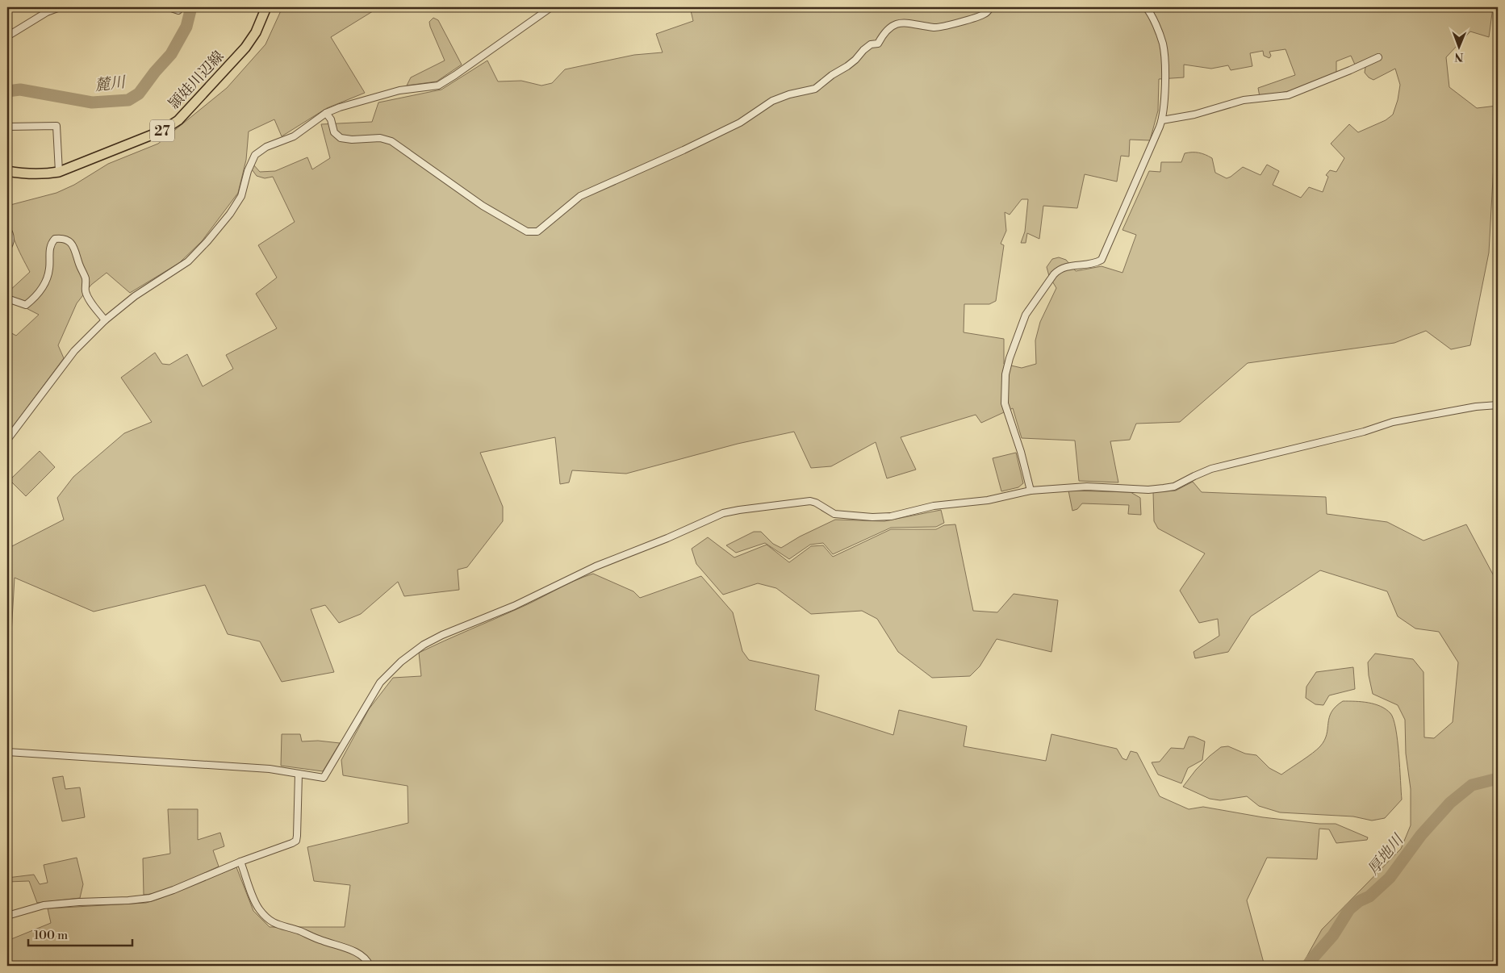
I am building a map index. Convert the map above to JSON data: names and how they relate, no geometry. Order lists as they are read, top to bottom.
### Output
{
  "streets": {
    "main road": ["頴娃川辺線", "27"]
  },
  "water": ["麓川", "厚地川"],
  "scale_bar": "100 m",
  "north": "bottom"
}
